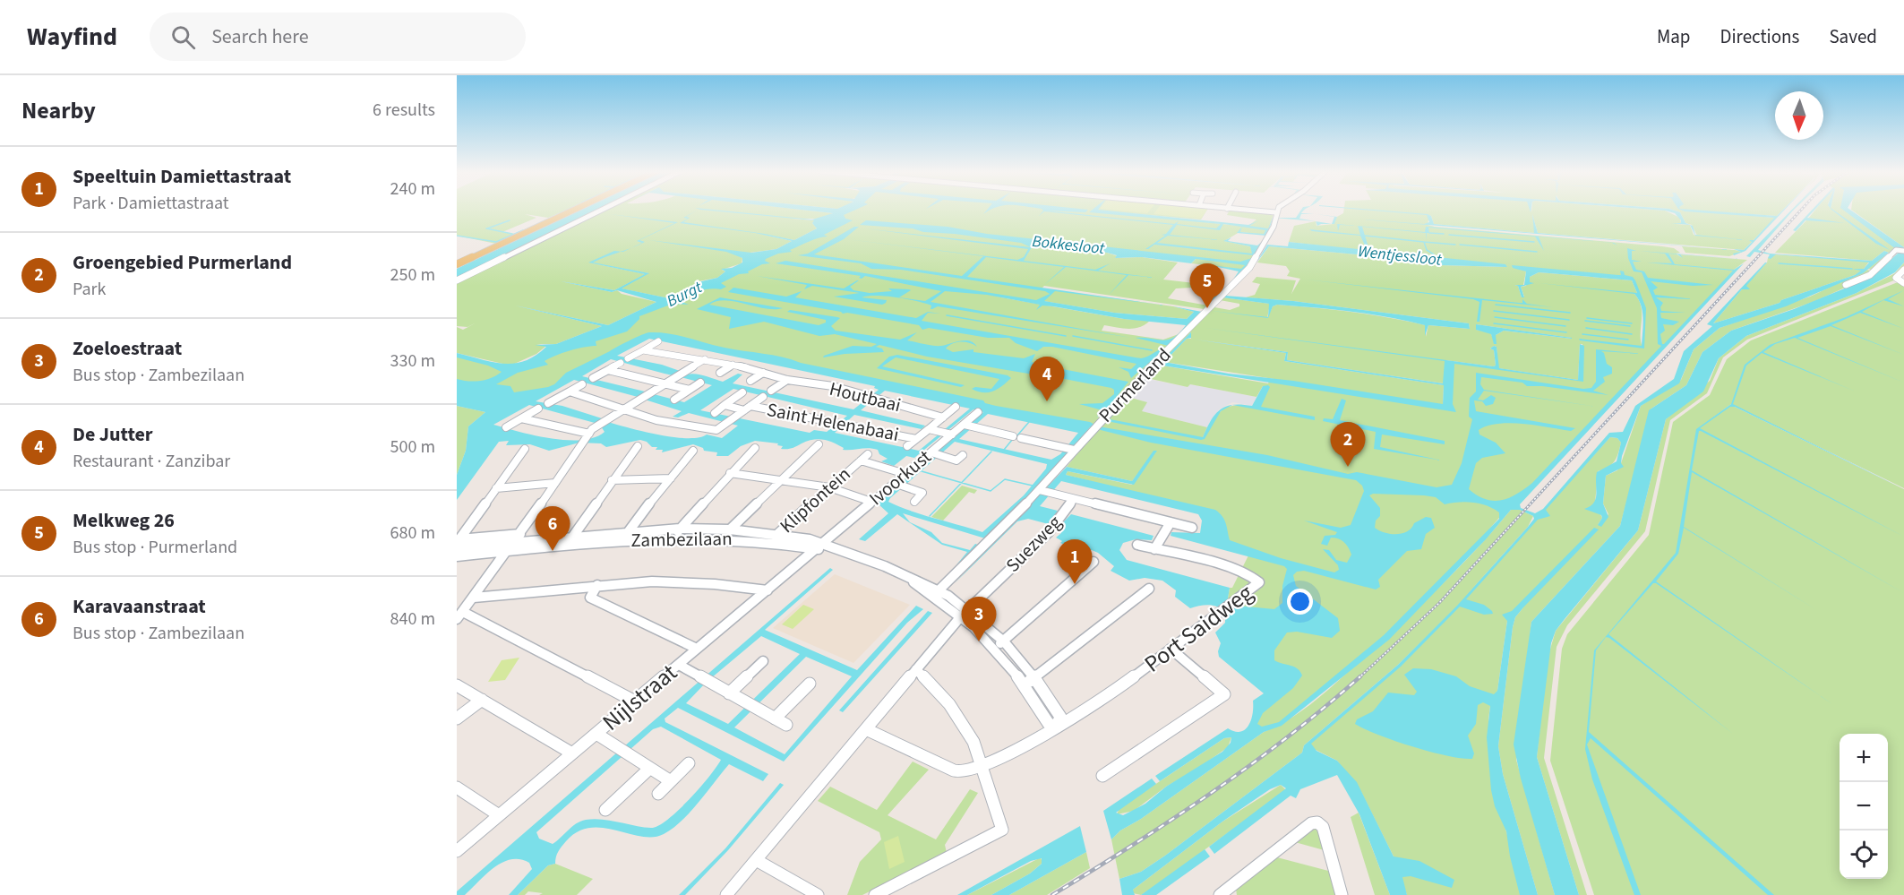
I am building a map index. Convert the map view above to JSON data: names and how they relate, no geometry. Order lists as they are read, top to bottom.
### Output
{
  "streets": {
    "street": [
      "Purmerland",
      "Houtbaai",
      "Saint Helenabaai",
      "Ivoorkust",
      "Klipfontein",
      "Zambezilaan",
      "Suezweg",
      "Port Saidweg",
      "Nijlstraat"
    ]
  },
  "crossings": [
    ["Purmerland", "Zambezilaan"],
    ["Purmerland", "Suezweg"],
    ["Ivoorkust", "Klipfontein"],
    ["Ivoorkust", "Zambezilaan"],
    ["Ivoorkust", "Nijlstraat"],
    ["Klipfontein", "Zambezilaan"],
    ["Zambezilaan", "Suezweg"],
    ["Zambezilaan", "Port Saidweg"],
    ["Zambezilaan", "Nijlstraat"],
    ["Suezweg", "Port Saidweg"]
  ],
  "water": ["Bokkesloot", "Wentjessloot", "Burgt"],
  "north": "bottom",
  "page": {
    "header": "Wayfind",
    "search": "Search here",
    "nav": ["Map", "Directions", "Saved"],
    "heading": ["Nearby", "6 results"],
    "list": [
      {
        "mark": "1",
        "name": "Speeltuin Damiettastraat",
        "note": "Park · Damiettastraat",
        "value": "240 m"
      },
      {
        "mark": "2",
        "name": "Groengebied Purmerland",
        "note": "Park",
        "value": "250 m"
      },
      {
        "mark": "3",
        "name": "Zoeloestraat",
        "note": "Bus stop · Zambezilaan",
        "value": "330 m"
      },
      {
        "mark": "4",
        "name": "De Jutter",
        "note": "Restaurant · Zanzibar",
        "value": "500 m"
      },
      {
        "mark": "5",
        "name": "Melkweg 26",
        "note": "Bus stop · Purmerland",
        "value": "680 m"
      },
      {
        "mark": "6",
        "name": "Karavaanstraat",
        "note": "Bus stop · Zambezilaan",
        "value": "840 m"
      }
    ],
    "pins": [
      "5",
      "4",
      "2",
      "6",
      "1",
      "3"
    ],
    "map_buttons": ["+", "−"]
  }
}
